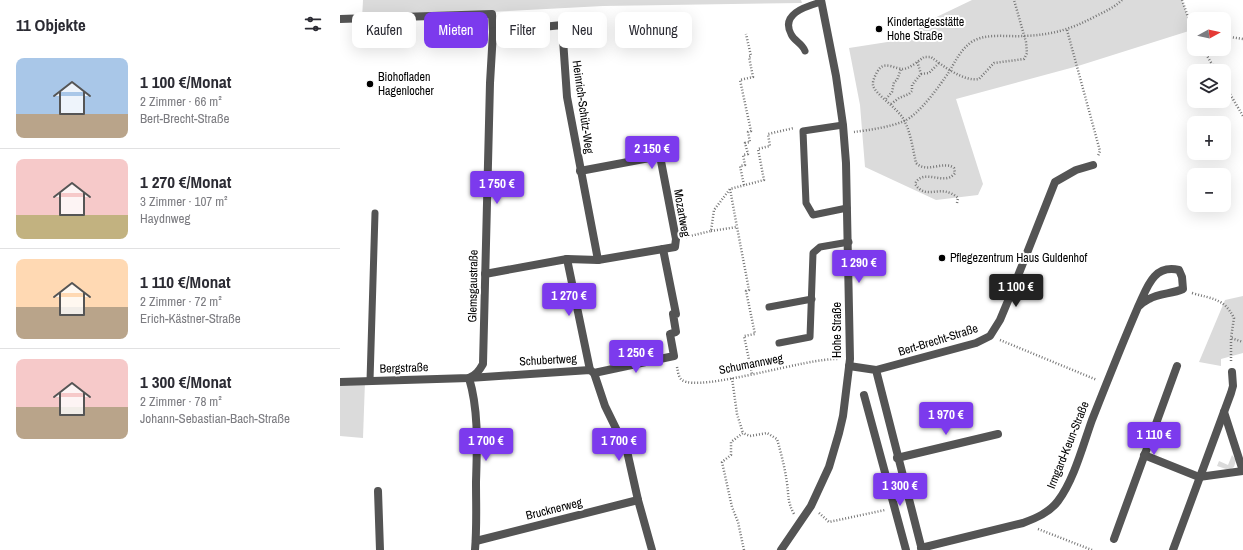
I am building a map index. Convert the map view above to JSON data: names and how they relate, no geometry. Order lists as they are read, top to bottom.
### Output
{
  "streets": {
    "street": [
      "Heinrich-Schütz-Weg",
      "Mozartweg",
      "Glemsgaustraße",
      "Hohe Straße",
      "Bert-Brecht-Straße",
      "Schubertweg",
      "Bergstraße",
      "Irmgard-Keun-Straße",
      "Brucknerweg"
    ],
    "path": ["Schumannweg"]
  },
  "crossings": [
    ["Heinrich-Schütz-Weg", "Mozartweg"],
    ["Heinrich-Schütz-Weg", "Glemsgaustraße"],
    ["Mozartweg", "Glemsgaustraße"],
    ["Glemsgaustraße", "Schubertweg"],
    ["Glemsgaustraße", "Bergstraße"],
    ["Hohe Straße", "Schumannweg"],
    ["Schubertweg", "Schumannweg"],
    ["Schubertweg", "Bergstraße"]
  ],
  "places": ["Kindertagesstätte Hohe Straße", "Biohofladen Hagenlocher", "Pflegezentrum Haus Guldenhof"],
  "north": "right",
  "page": {
    "heading": "11 Objekte",
    "map_buttons": ["+", "−"],
    "chip": [
      "Kaufen",
      "Mieten",
      "Filter",
      "Neu",
      "Wohnung"
    ],
    "list": [
      {
        "name": "1 100 €/Monat",
        "note": "2 Zimmer · 66 m² · Bert-Brecht-Straße"
      },
      {
        "name": "1 270 €/Monat",
        "note": "3 Zimmer · 107 m² · Haydnweg"
      },
      {
        "name": "1 110 €/Monat",
        "note": "2 Zimmer · 72 m² · Erich-Kästner-Straße"
      },
      {
        "name": "1 300 €/Monat",
        "note": "2 Zimmer · 78 m² · Johann-Sebastian-Bach-Straße"
      }
    ],
    "price": [
      "2 150 €",
      "1 750 €",
      "1 290 €",
      "1 100 €",
      "1 270 €",
      "1 250 €",
      "1 970 €",
      "1 110 €",
      "1 700 €",
      "1 700 €",
      "1 300 €"
    ]
  }
}
